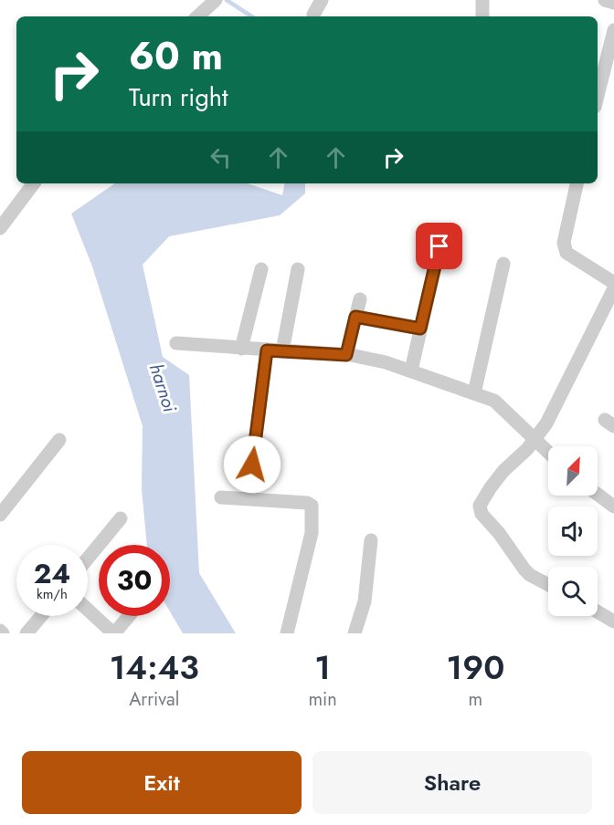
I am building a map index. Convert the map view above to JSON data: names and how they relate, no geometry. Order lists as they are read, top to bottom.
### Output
{
  "water": ["harnoi"],
  "north": "top right",
  "page": {
    "turn": ["60 m", "Turn right"],
    "speed": "24 km/h",
    "limit": "30",
    "eta": [
      "14:43",
      "Arrival",
      "1",
      "min",
      "190",
      "m"
    ],
    "buttons": ["Exit", "Share"]
  }
}
